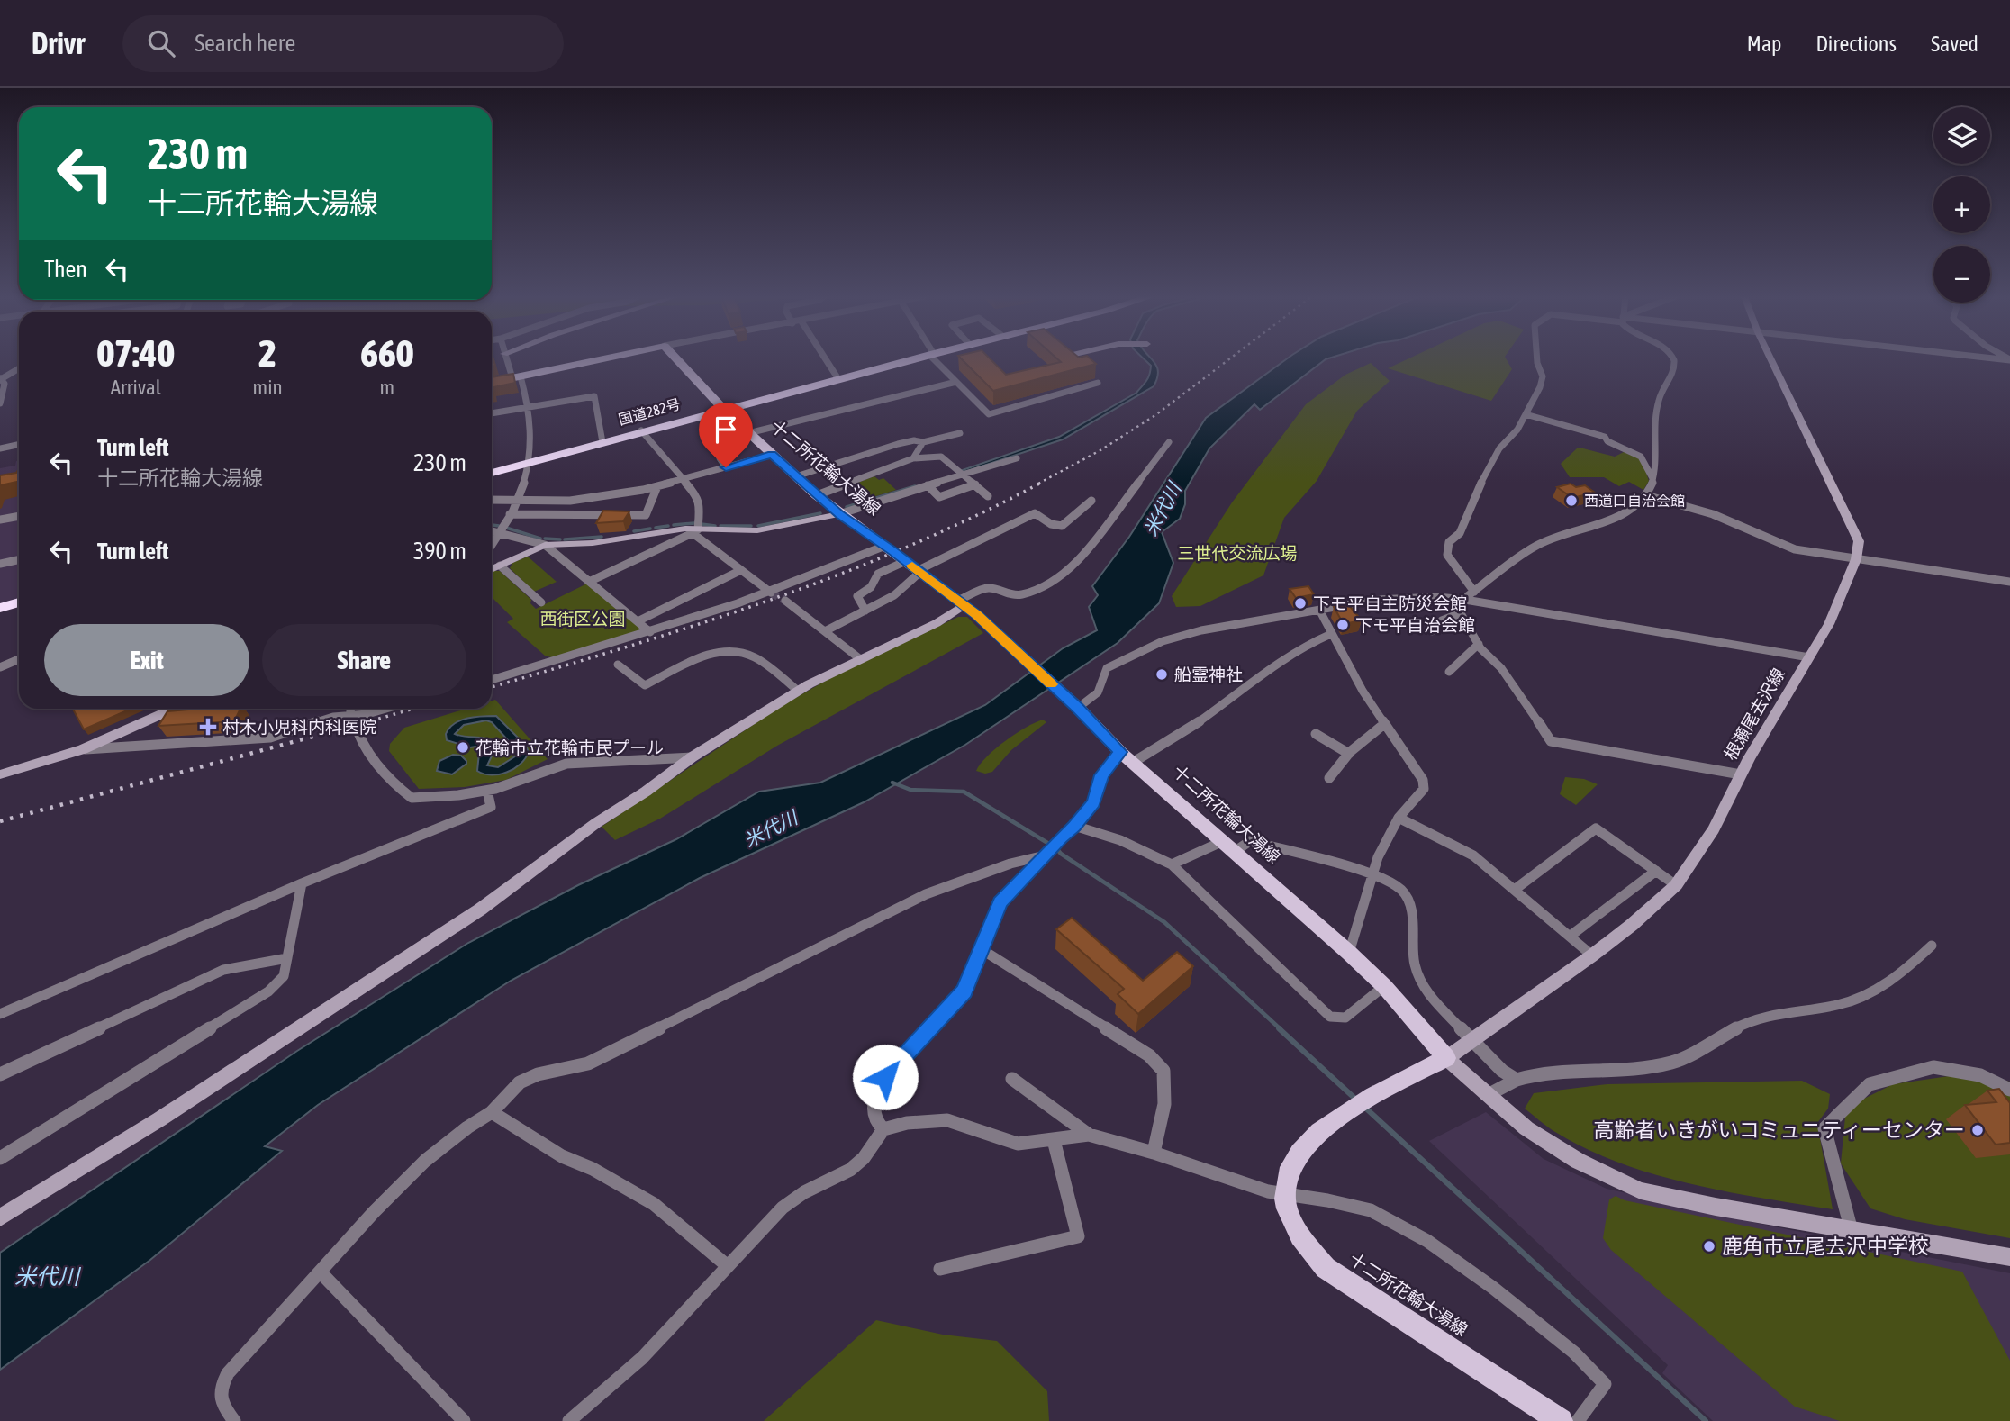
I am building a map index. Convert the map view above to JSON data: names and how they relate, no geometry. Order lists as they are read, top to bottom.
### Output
{
  "streets": {
    "highway": ["国道282号"],
    "main road": ["十二所花輪大湯線"],
    "street": ["根瀬尾去沢線"]
  },
  "crossings": [
    ["国道282号", "十二所花輪大湯線"],
    ["十二所花輪大湯線", "根瀬尾去沢線"]
  ],
  "water": ["米代川"],
  "parks": ["三世代交流広場", "西街区公園"],
  "places": {
    "other": [
      "西道口自治会館",
      "下モ平自主防災会館",
      "下モ平自治会館",
      "船霊神社",
      "花輪市立花輪市民プール",
      "高齢者いきがいコミュニティーセンター",
      "鹿角市立尾去沢中学校"
    ],
    "health": ["村木小児科内科医院"]
  },
  "page": {
    "header": "Drivr",
    "search": "Search here",
    "nav": ["Map", "Directions", "Saved"],
    "map_buttons": ["+", "−"],
    "turn": ["230 m", "十二所花輪大湯線"],
    "then": "Then",
    "eta": [
      "07:40",
      "Arrival",
      "2",
      "min",
      "660",
      "m"
    ],
    "list": [
      {
        "name": "Turn left",
        "note": "十二所花輪大湯線",
        "value": "230 m"
      },
      {
        "name": "Turn left",
        "value": "390 m"
      }
    ],
    "buttons": ["Exit", "Share"]
  }
}
